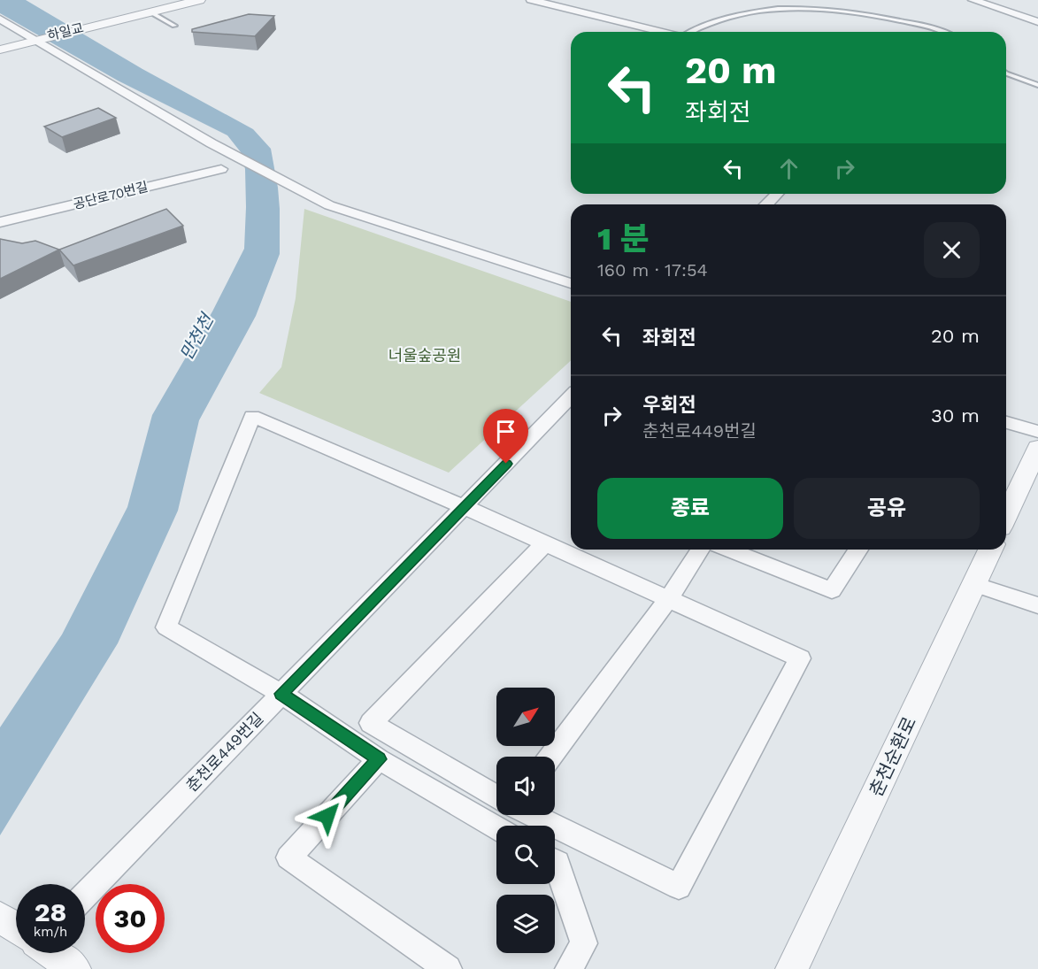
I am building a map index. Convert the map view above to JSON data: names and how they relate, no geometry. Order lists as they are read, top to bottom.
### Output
{
  "streets": {
    "street": [
      "하일교",
      "공단로70번길",
      "춘천로449번길",
      "춘천순환로"
    ]
  },
  "water": ["만천천"],
  "parks": ["너울숲공원"],
  "north": "top right",
  "page": {
    "turn": ["20 m", "좌회전"],
    "heading": ["1 분", "160 m · 17:54"],
    "list": [
      {
        "name": "좌회전",
        "value": "20 m"
      },
      {
        "name": "우회전",
        "note": "춘천로449번길",
        "value": "30 m"
      }
    ],
    "buttons": ["종료", "공유"],
    "speed": "28 km/h",
    "limit": "30"
  }
}
